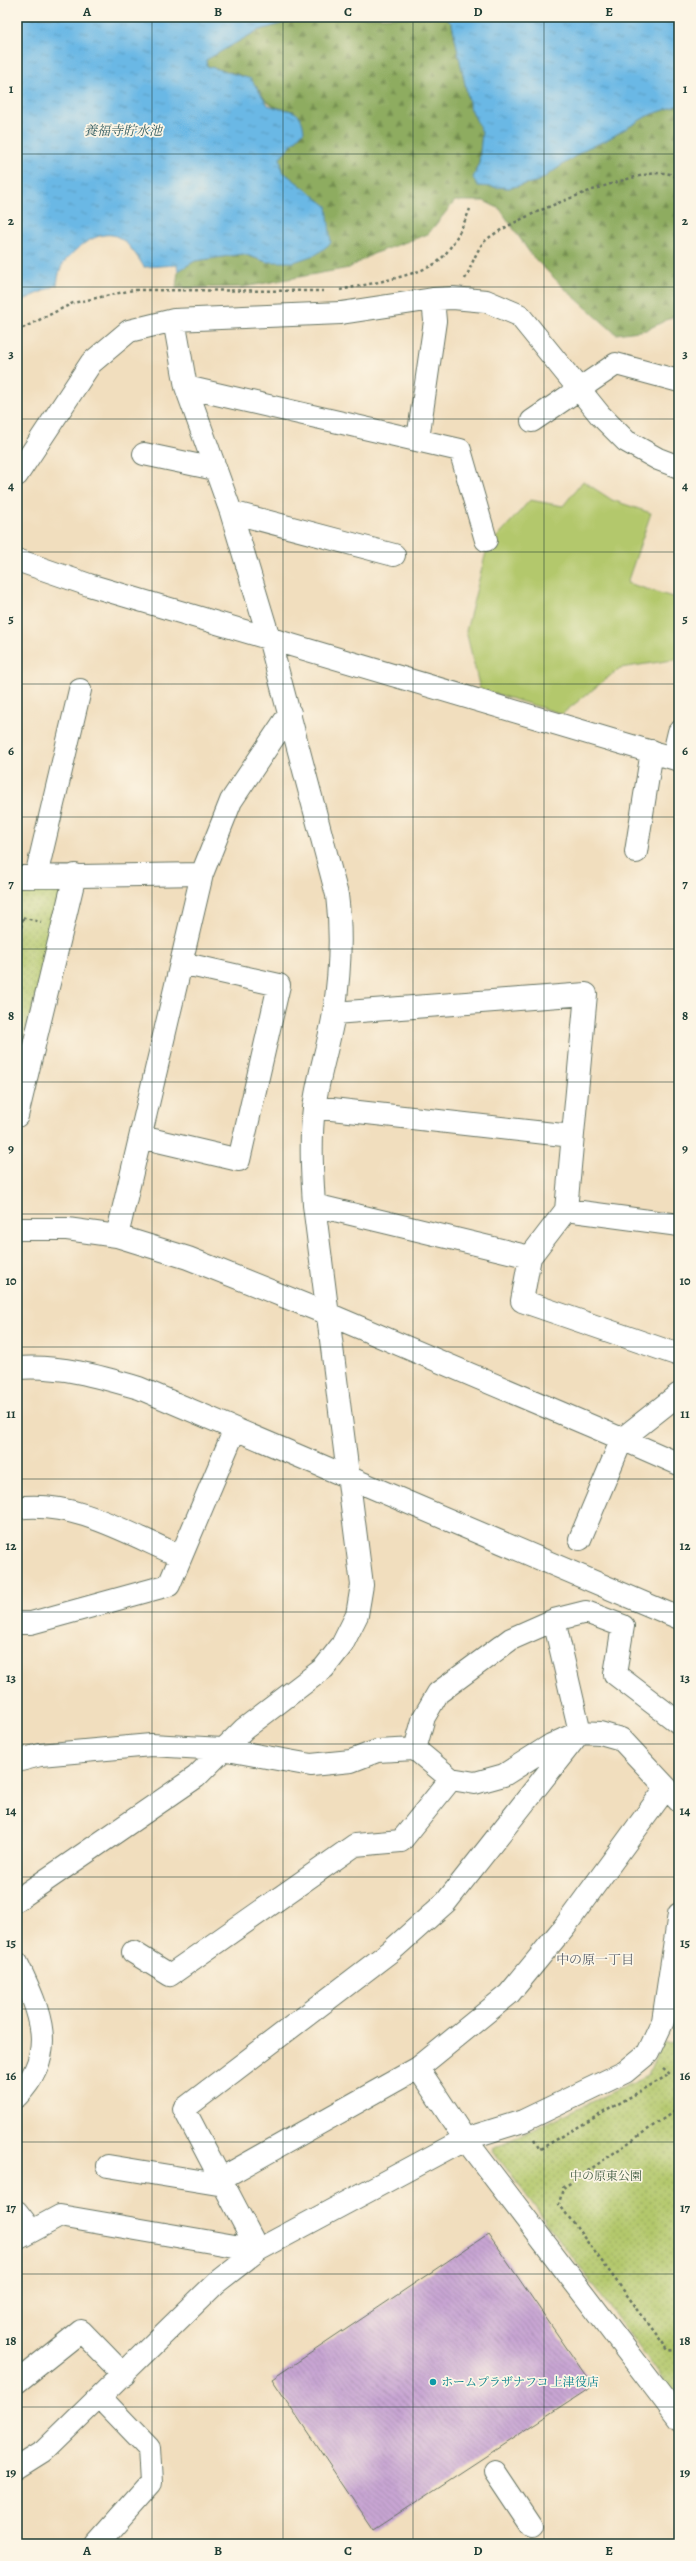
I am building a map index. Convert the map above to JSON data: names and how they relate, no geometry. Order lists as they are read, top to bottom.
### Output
{
  "districts": ["中の原一丁目"],
  "water": ["養福寺貯水池"],
  "parks": ["中の原東公園"],
  "places": ["ホームプラザナフコ 上津役店"],
  "grid": {
    "columns": [
      "A",
      "B",
      "C",
      "D",
      "E"
    ],
    "rows": [
      "1",
      "2",
      "3",
      "4",
      "5",
      "6",
      "7",
      "8",
      "9",
      "10",
      "11",
      "12",
      "13",
      "14",
      "15",
      "16",
      "17",
      "18",
      "19"
    ]
  }
}
